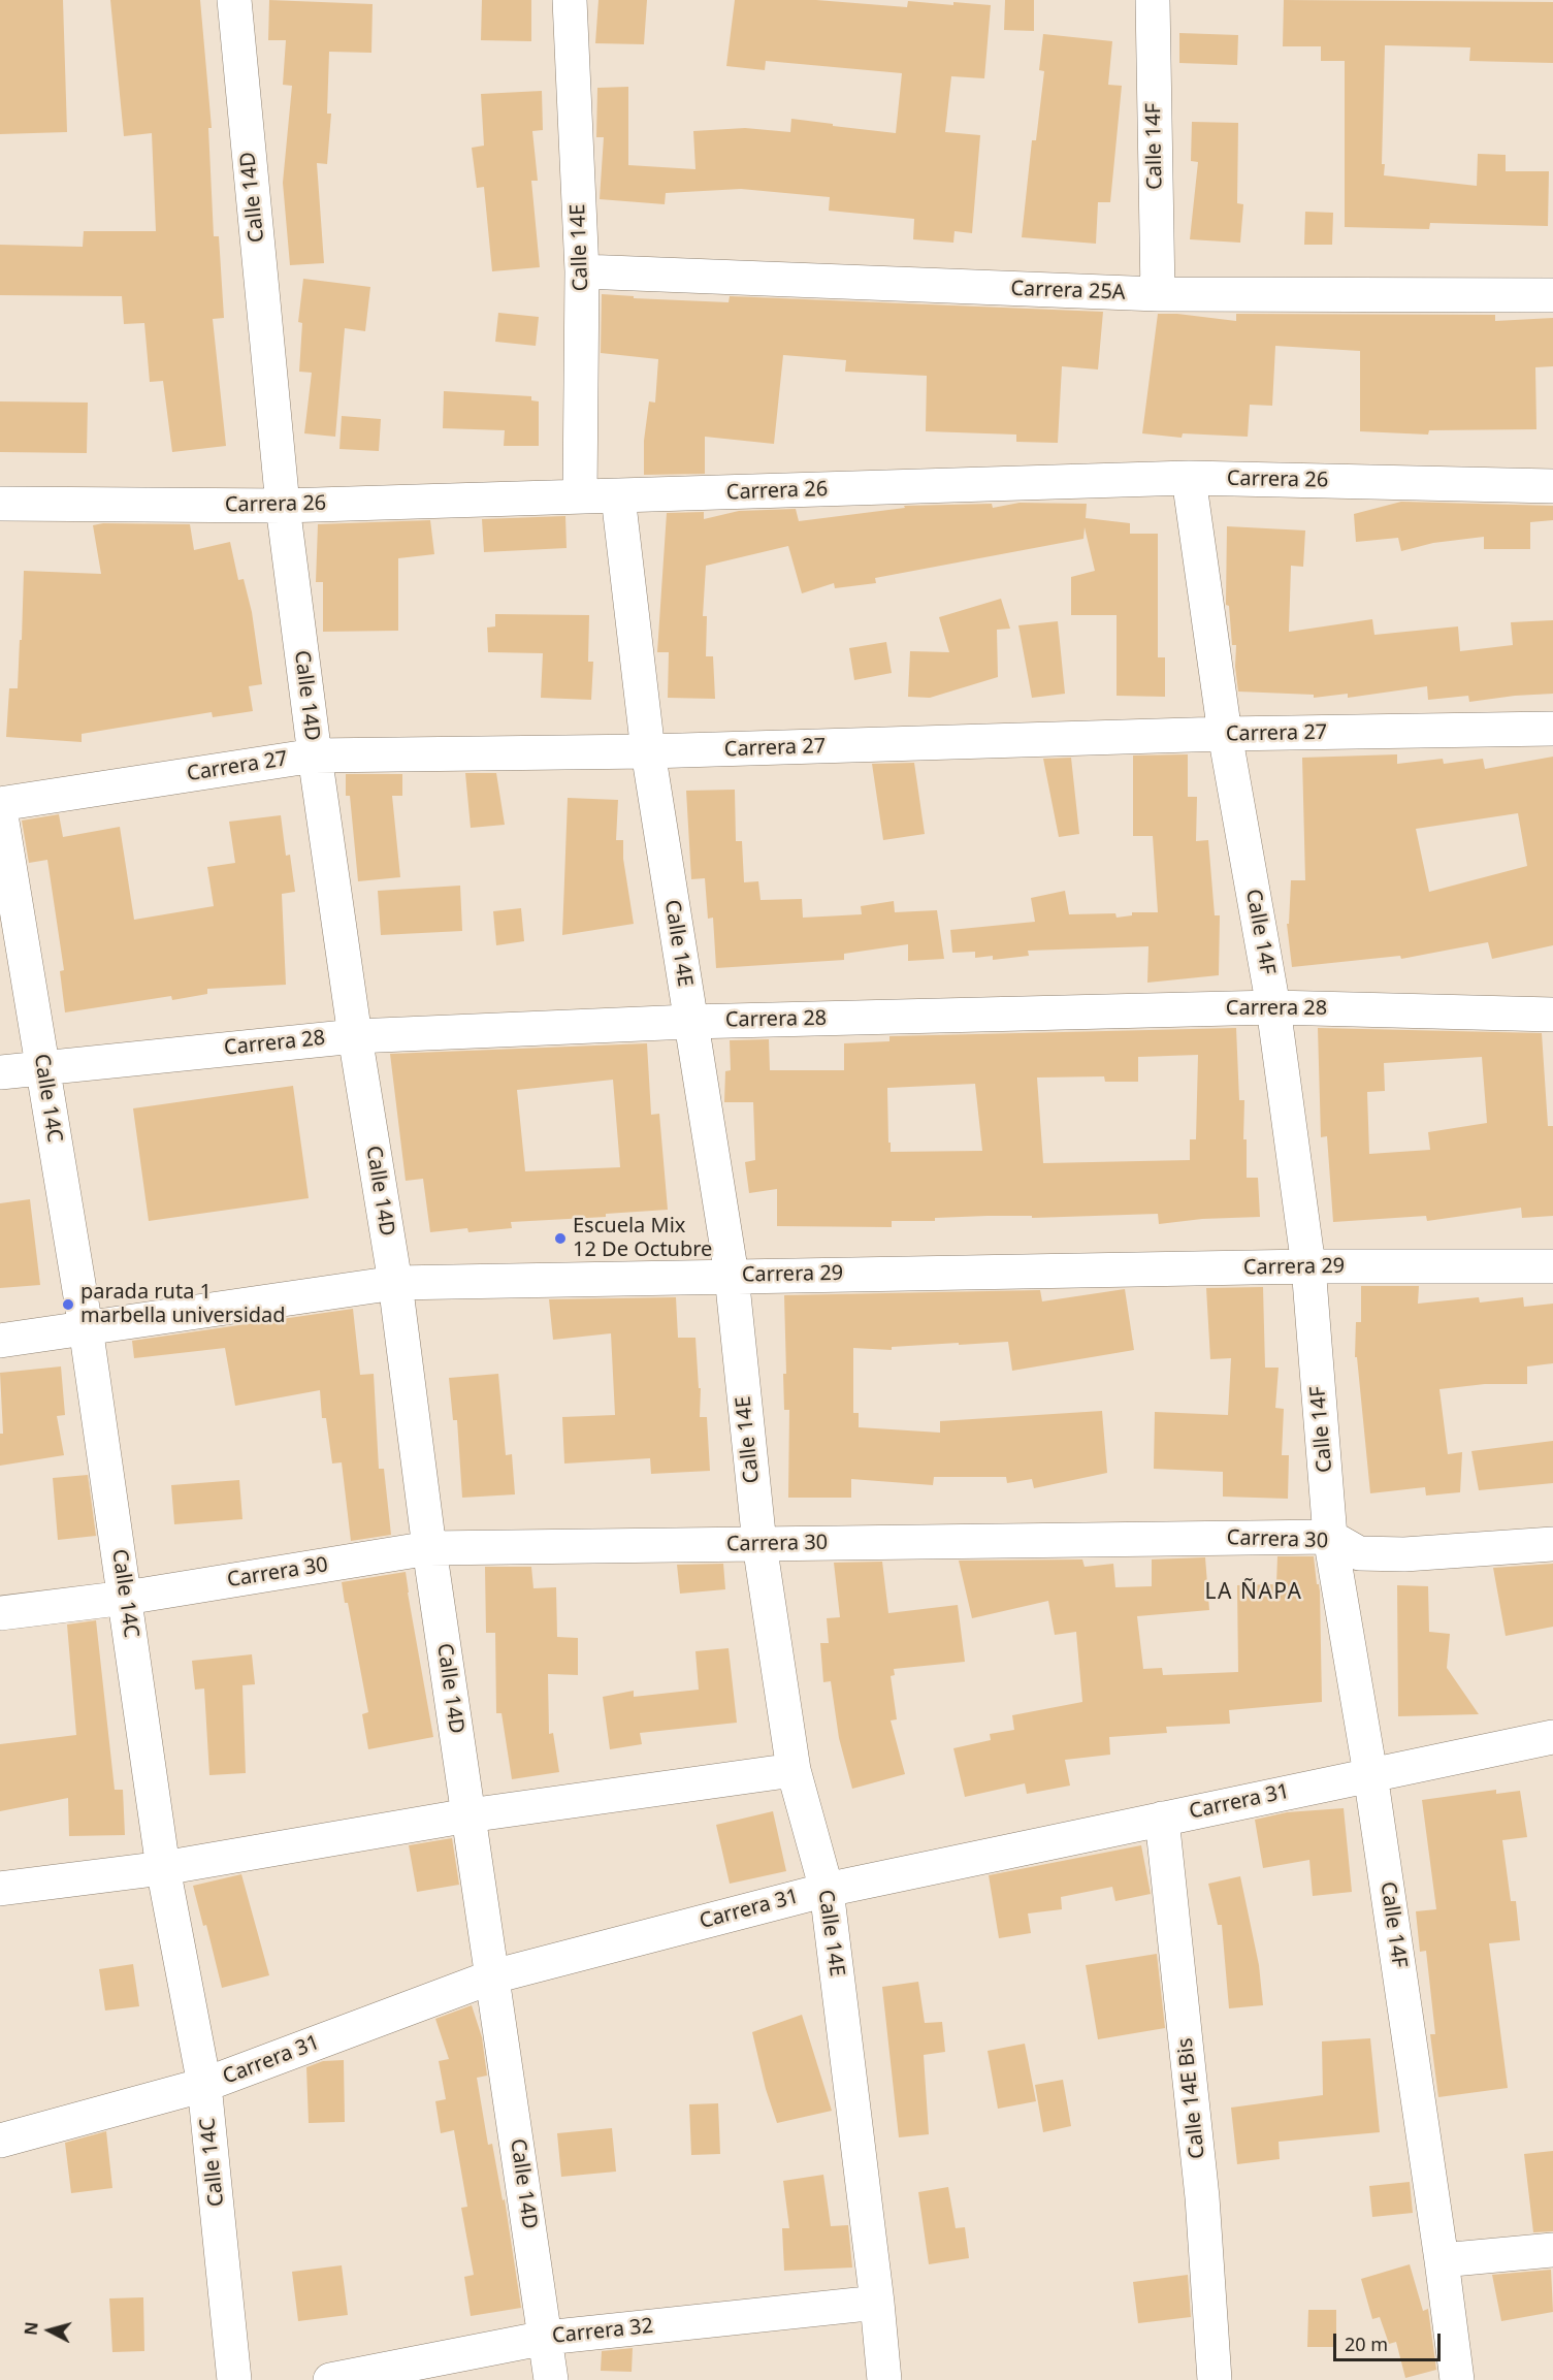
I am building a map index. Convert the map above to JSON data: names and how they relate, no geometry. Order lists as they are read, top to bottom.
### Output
{
  "streets": {
    "street": [
      "Calle 14F",
      "Calle 14D",
      "Calle 14E",
      "Carrera 25A",
      "Carrera 26",
      "Carrera 27",
      "Carrera 28",
      "Calle 14C",
      "Carrera 29",
      "Carrera 30",
      "Carrera 31",
      "Calle 14E Bis",
      "Carrera 32"
    ]
  },
  "crossings": [
    ["Calle 14F", "Carrera 25A"],
    ["Calle 14F", "Carrera 26"],
    ["Calle 14F", "Carrera 27"],
    ["Calle 14F", "Carrera 28"],
    ["Calle 14F", "Carrera 29"],
    ["Calle 14F", "Carrera 30"],
    ["Calle 14F", "Carrera 31"],
    ["Calle 14D", "Carrera 26"],
    ["Calle 14D", "Carrera 27"],
    ["Calle 14D", "Carrera 28"],
    ["Calle 14D", "Carrera 29"],
    ["Calle 14D", "Carrera 30"],
    ["Calle 14D", "Carrera 31"],
    ["Calle 14D", "Carrera 32"],
    ["Calle 14E", "Carrera 25A"],
    ["Calle 14E", "Carrera 26"],
    ["Calle 14E", "Carrera 27"],
    ["Calle 14E", "Carrera 28"],
    ["Calle 14E", "Carrera 29"],
    ["Calle 14E", "Carrera 30"],
    ["Calle 14E", "Carrera 31"],
    ["Calle 14E", "Carrera 32"],
    ["Carrera 28", "Calle 14C"],
    ["Calle 14C", "Carrera 29"],
    ["Calle 14C", "Carrera 30"],
    ["Calle 14C", "Carrera 31"],
    ["Carrera 31", "Calle 14E Bis"]
  ],
  "districts": ["LA ÑAPA"],
  "places": ["Escuela Mix 12 De Octubre", "parada ruta 1 marbella universidad"],
  "scale_bar": "20 m",
  "north": "left"
}
